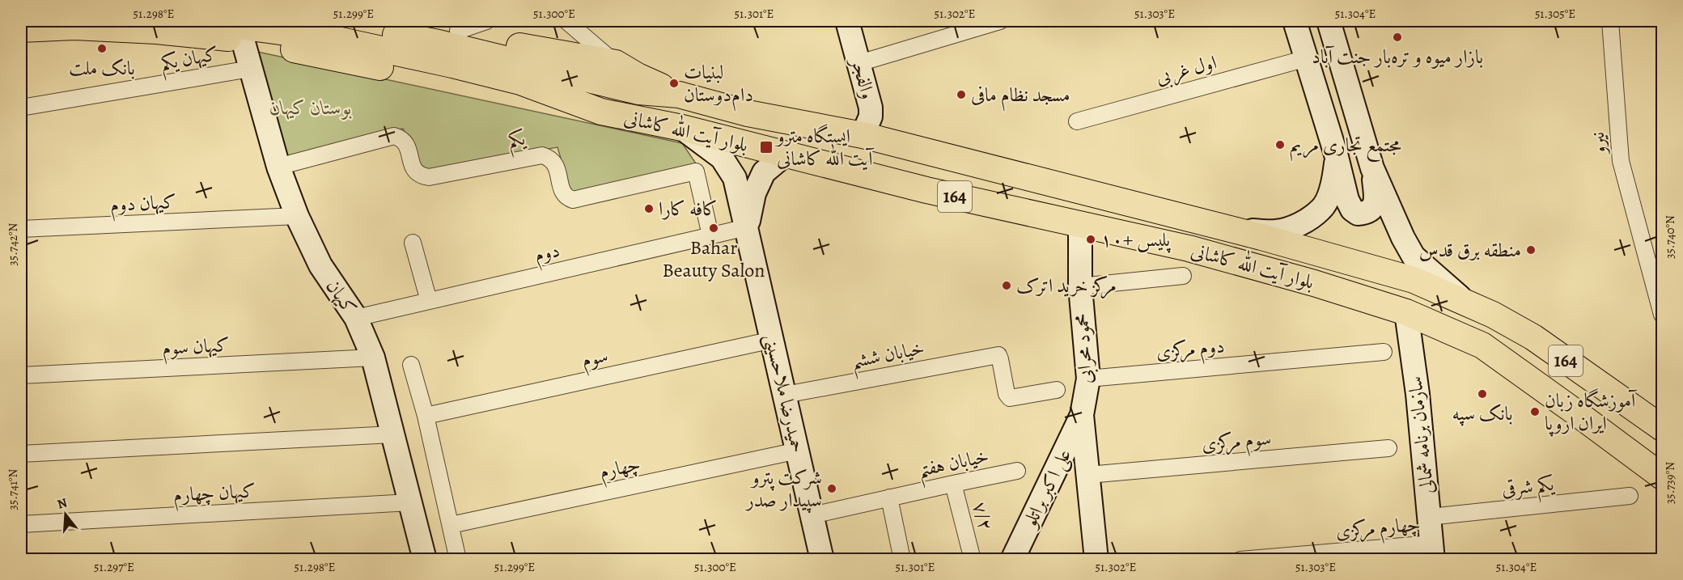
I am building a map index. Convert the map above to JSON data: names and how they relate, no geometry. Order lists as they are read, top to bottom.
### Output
{
  "streets": {
    "main road": ["بلوار آیت الله کاشانی", "164"],
    "street": [
      "کیهان یکم",
      "اول غربی",
      "والفجر",
      "یکم",
      "نیرو",
      "کیهان دوم",
      "دوم",
      "کیهان",
      "کیهان سوم",
      "محمود محرابی",
      "دوم مرکزی",
      "خیابان ششم",
      "سوم",
      "حمیدرضا ملاحسینی",
      "سازمان برنامه شمالی",
      "سوم مرکزی",
      "خیابان هفتم",
      "چهارم",
      "یکم شرقی",
      "علی اکبر براتلو",
      "کیهان چهارم",
      "۷/۲",
      "چهارم مرکزی"
    ]
  },
  "crossings": [
    ["کیهان یکم", "کیهان"],
    ["والفجر", "بلوار آیت الله کاشانی"],
    ["بلوار آیت الله کاشانی", "محمود محرابی"],
    ["بلوار آیت الله کاشانی", "حمیدرضا ملاحسینی"],
    ["بلوار آیت الله کاشانی", "سازمان برنامه شمالی"],
    ["یکم", "دوم"],
    ["یکم", "کیهان"],
    ["کیهان دوم", "کیهان"],
    ["دوم", "کیهان"],
    ["دوم", "حمیدرضا ملاحسینی"],
    ["کیهان", "کیهان سوم"],
    ["کیهان", "کیهان چهارم"],
    ["محمود محرابی", "دوم مرکزی"],
    ["محمود محرابی", "سوم مرکزی"],
    ["محمود محرابی", "علی اکبر براتلو"],
    ["خیابان ششم", "حمیدرضا ملاحسینی"],
    ["سوم", "حمیدرضا ملاحسینی"],
    ["حمیدرضا ملاحسینی", "خیابان هفتم"],
    ["حمیدرضا ملاحسینی", "چهارم"],
    ["سازمان برنامه شمالی", "یکم شرقی"],
    ["سازمان برنامه شمالی", "چهارم مرکزی"],
    ["خیابان هفتم", "۷/۲"]
  ],
  "parks": ["بوستان کیهان"],
  "places": {
    "other": [
      "بازار میوه و تره‌بار جنت آباد",
      "بانک ملت",
      "لبنیات دام‌دوستان",
      "مسجد نظام مافی",
      "مجتمع تجاری مریم",
      "کافه کارا",
      "Bahar Beauty Salon",
      "پلیس +۱۰",
      "منطقه برق قدس",
      "مرکز خرید اترک",
      "بانک سپه",
      "آموزشگاه زبان ایران اروپا",
      "شرکت پترو سپیدار صدر"
    ],
    "transit": ["ایستگاه مترو آیت الله کاشانی"]
  },
  "north": "top",
  "coordinates": [
    "51.298°E",
    "51.299°E",
    "51.300°E",
    "51.301°E",
    "51.302°E",
    "51.303°E",
    "51.304°E",
    "51.305°E",
    "35.740°N",
    "35.742°N",
    "35.739°N",
    "35.741°N",
    "51.297°E"
  ]
}
